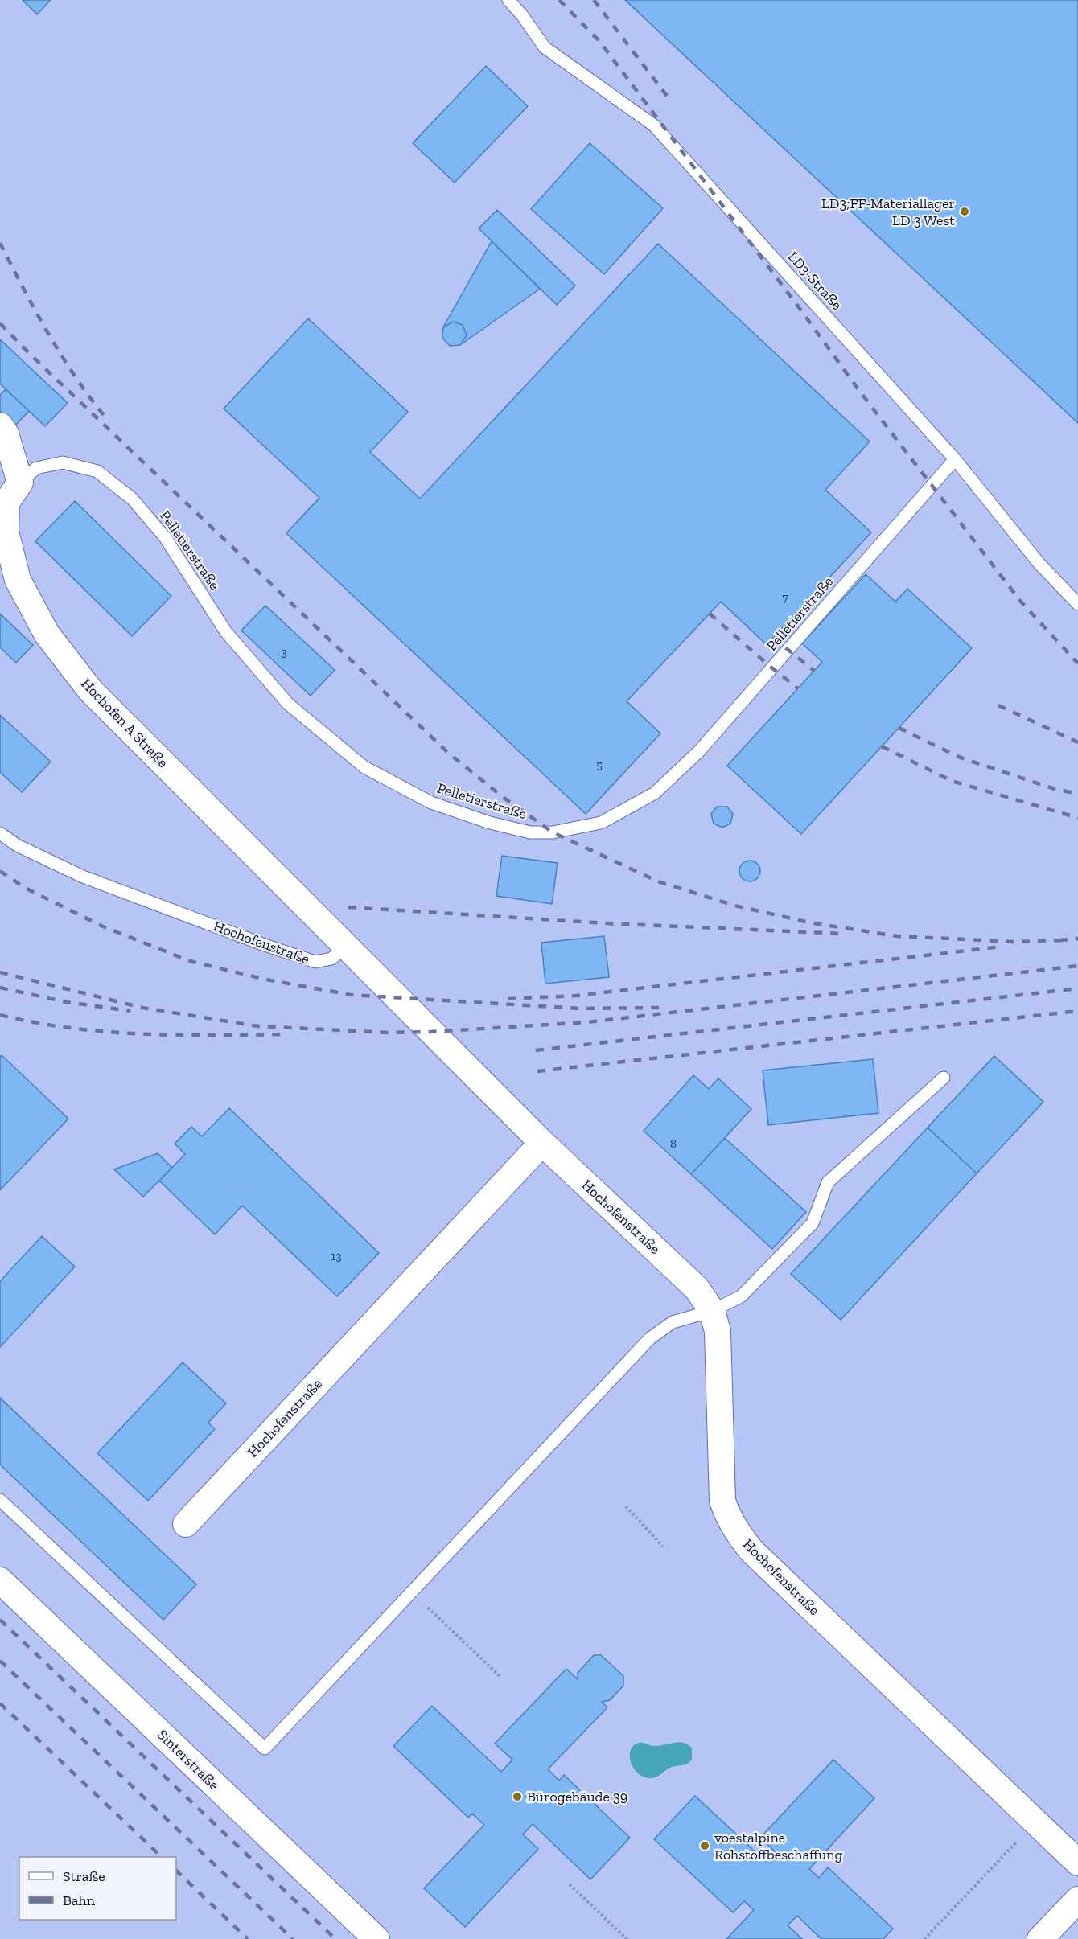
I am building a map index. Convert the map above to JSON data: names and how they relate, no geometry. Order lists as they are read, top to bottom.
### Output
{
  "streets": {
    "street": ["Hochofen A Straße", "Hochofenstraße", "Sinterstraße"],
    "lane": ["LD3-Straße", "Pelletierstraße"]
  },
  "crossings": [
    ["LD3-Straße", "Pelletierstraße"],
    ["Pelletierstraße", "Hochofen A Straße"],
    ["Hochofen A Straße", "Hochofenstraße"]
  ],
  "places": ["LD3;FF-Materiallager LD 3 West", "Bürogebäude 39", "voestalpine Rohstoffbeschaffung"],
  "house_numbers": [
    "7",
    "3",
    "5",
    "8",
    "13"
  ],
  "legend": ["Straße", "Bahn"]
}
